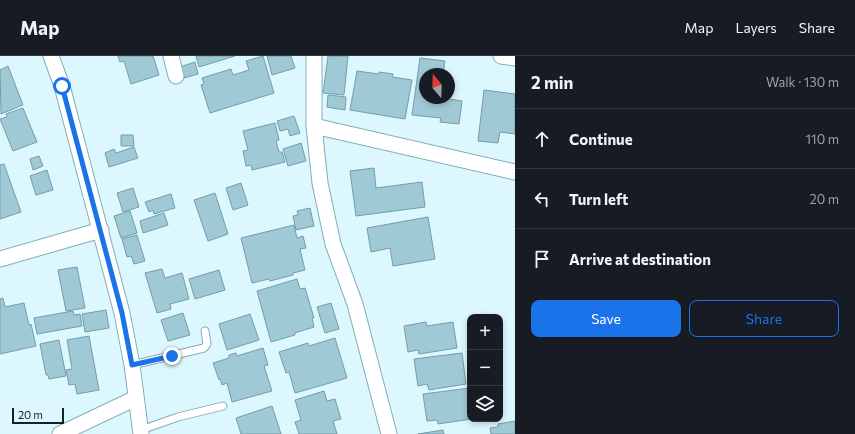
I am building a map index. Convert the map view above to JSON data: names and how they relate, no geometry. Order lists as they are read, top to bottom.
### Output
{
  "scale_bar": "20 m",
  "north": "top",
  "page": {
    "header": "Map",
    "nav": ["Map", "Layers", "Share"],
    "heading": ["2 min", "Walk · 130 m"],
    "list": [
      ["Continue", "110 m"],
      ["Turn left", "20 m"],
      "Arrive at destination"
    ],
    "buttons": ["Save", "Share"],
    "map_buttons": ["+", "−"],
    "scale": "20 m"
  }
}
